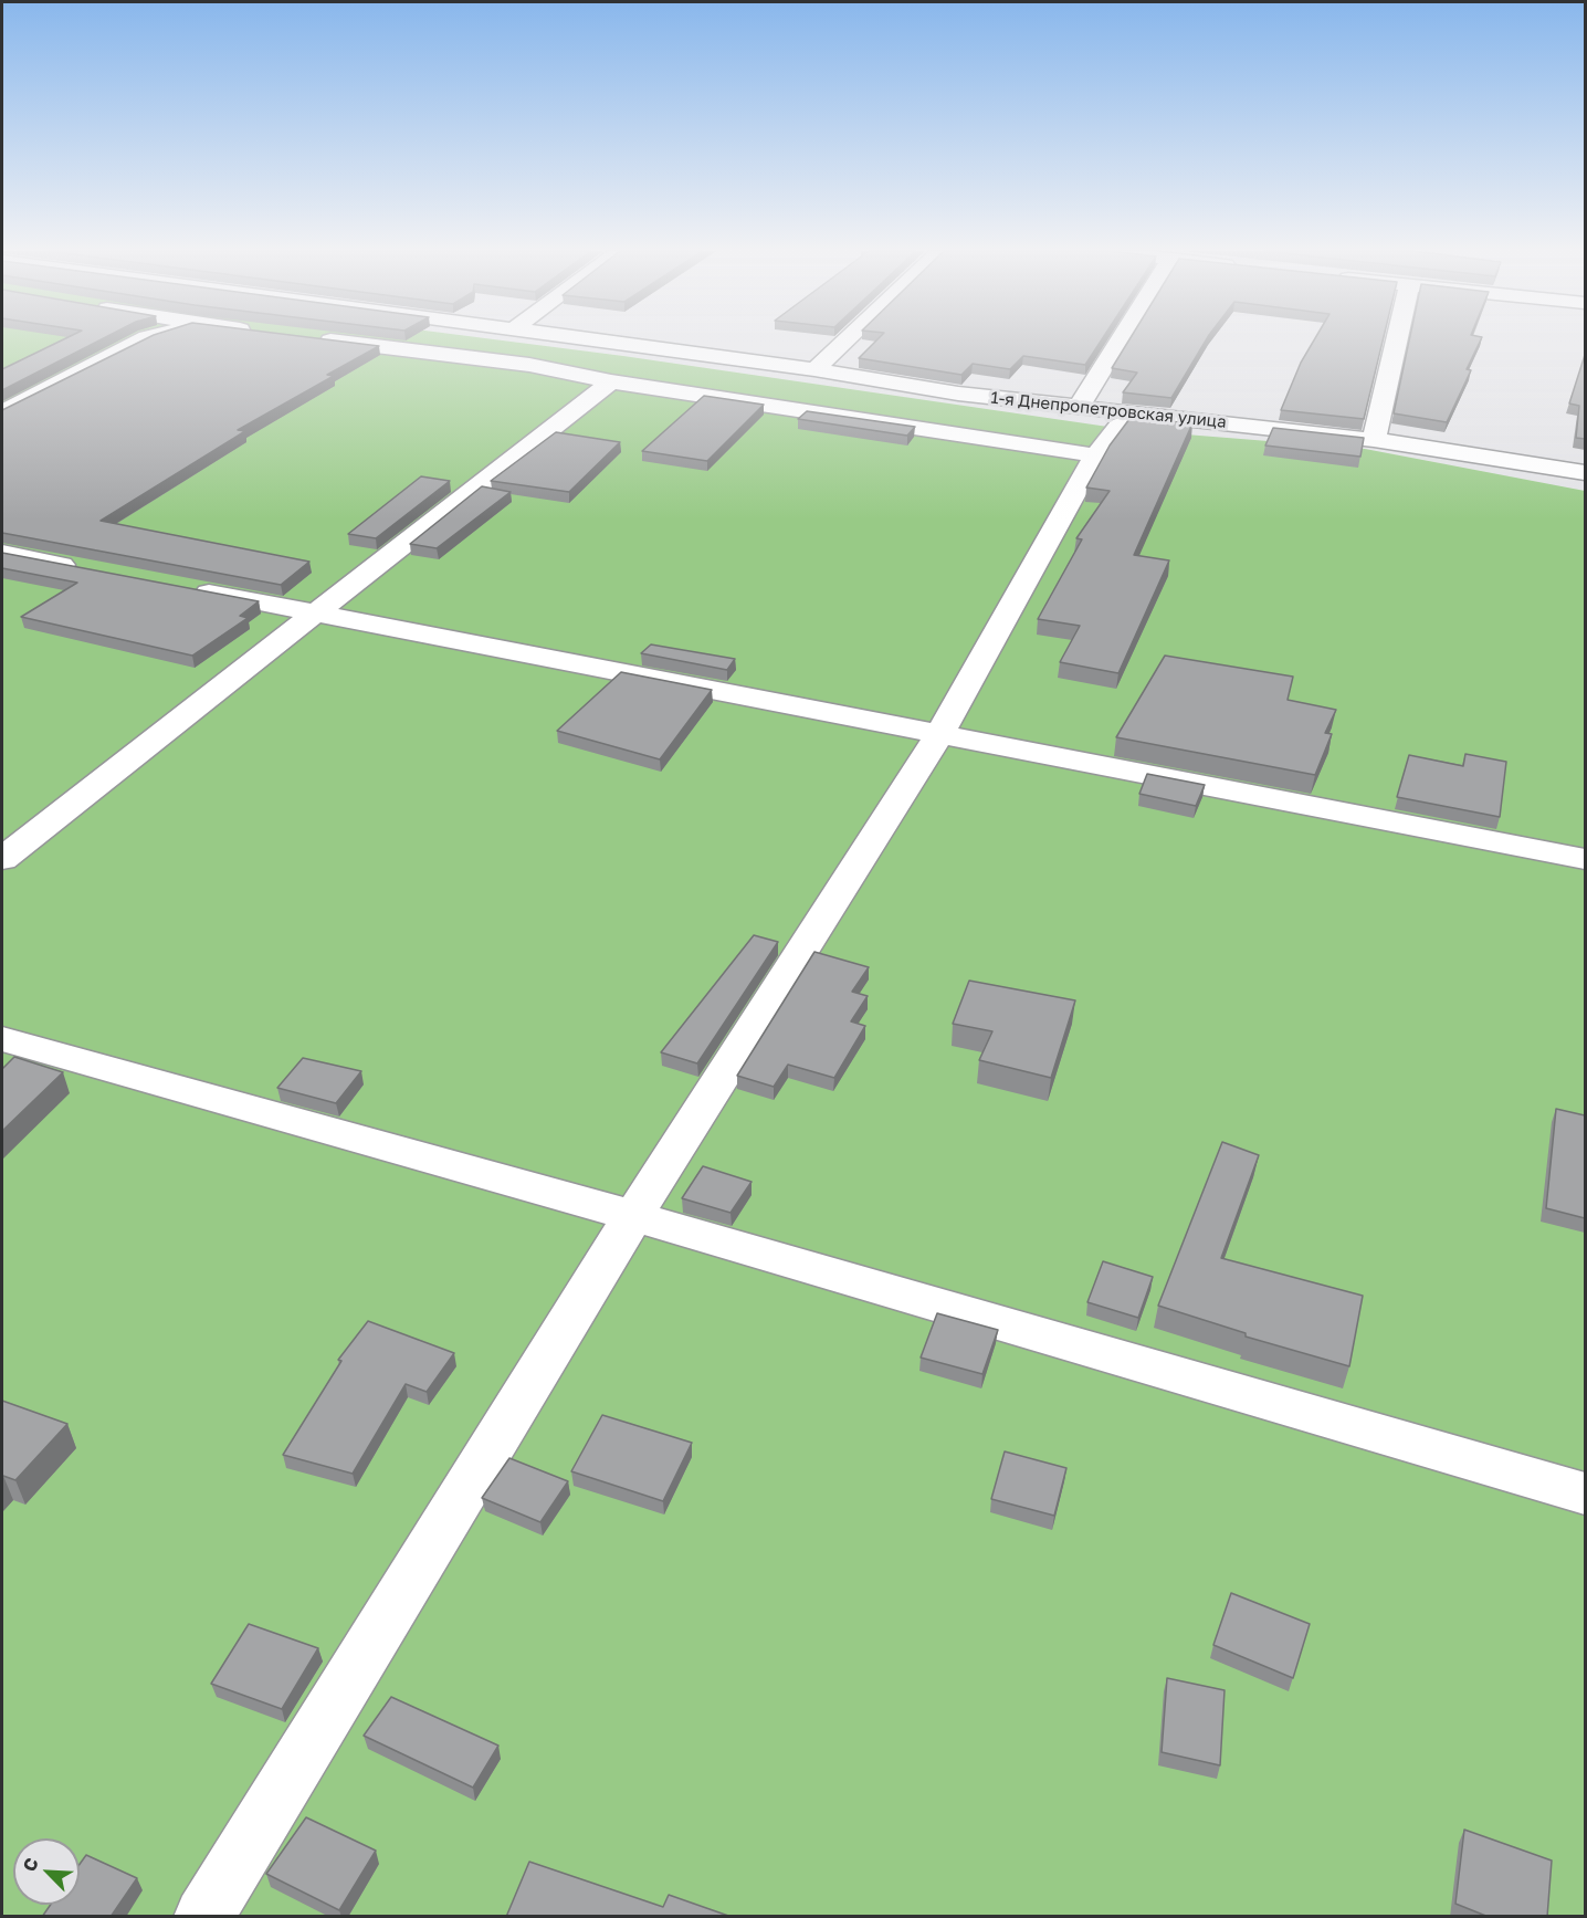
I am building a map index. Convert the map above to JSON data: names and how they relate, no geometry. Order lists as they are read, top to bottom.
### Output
{
  "streets": {
    "street": ["1-я Днепропетровская улица"]
  },
  "north": "top left"
}
